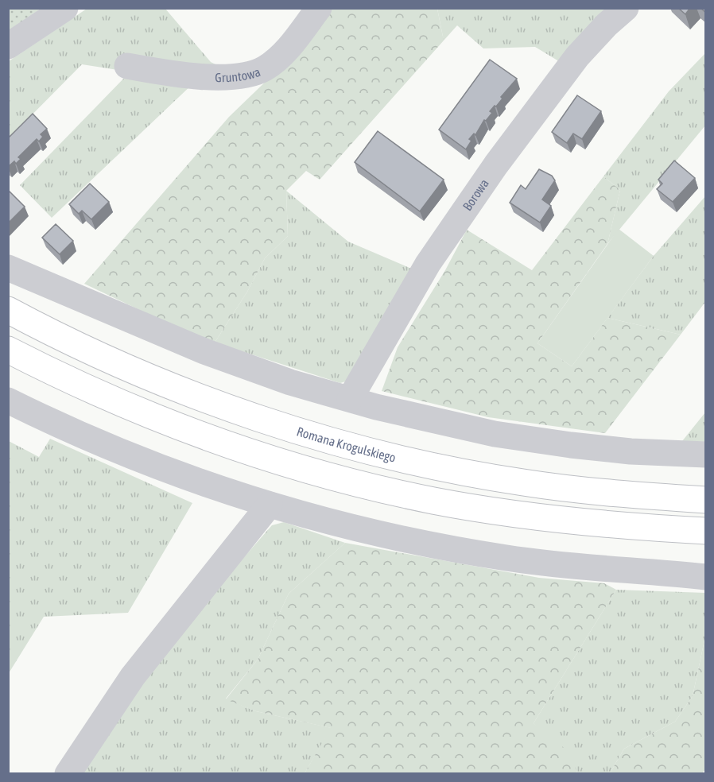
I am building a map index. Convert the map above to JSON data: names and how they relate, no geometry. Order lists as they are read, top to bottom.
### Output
{
  "streets": {
    "main road": ["Romana Krogulskiego"],
    "street": ["Gruntowa", "Borowa"]
  }
}
